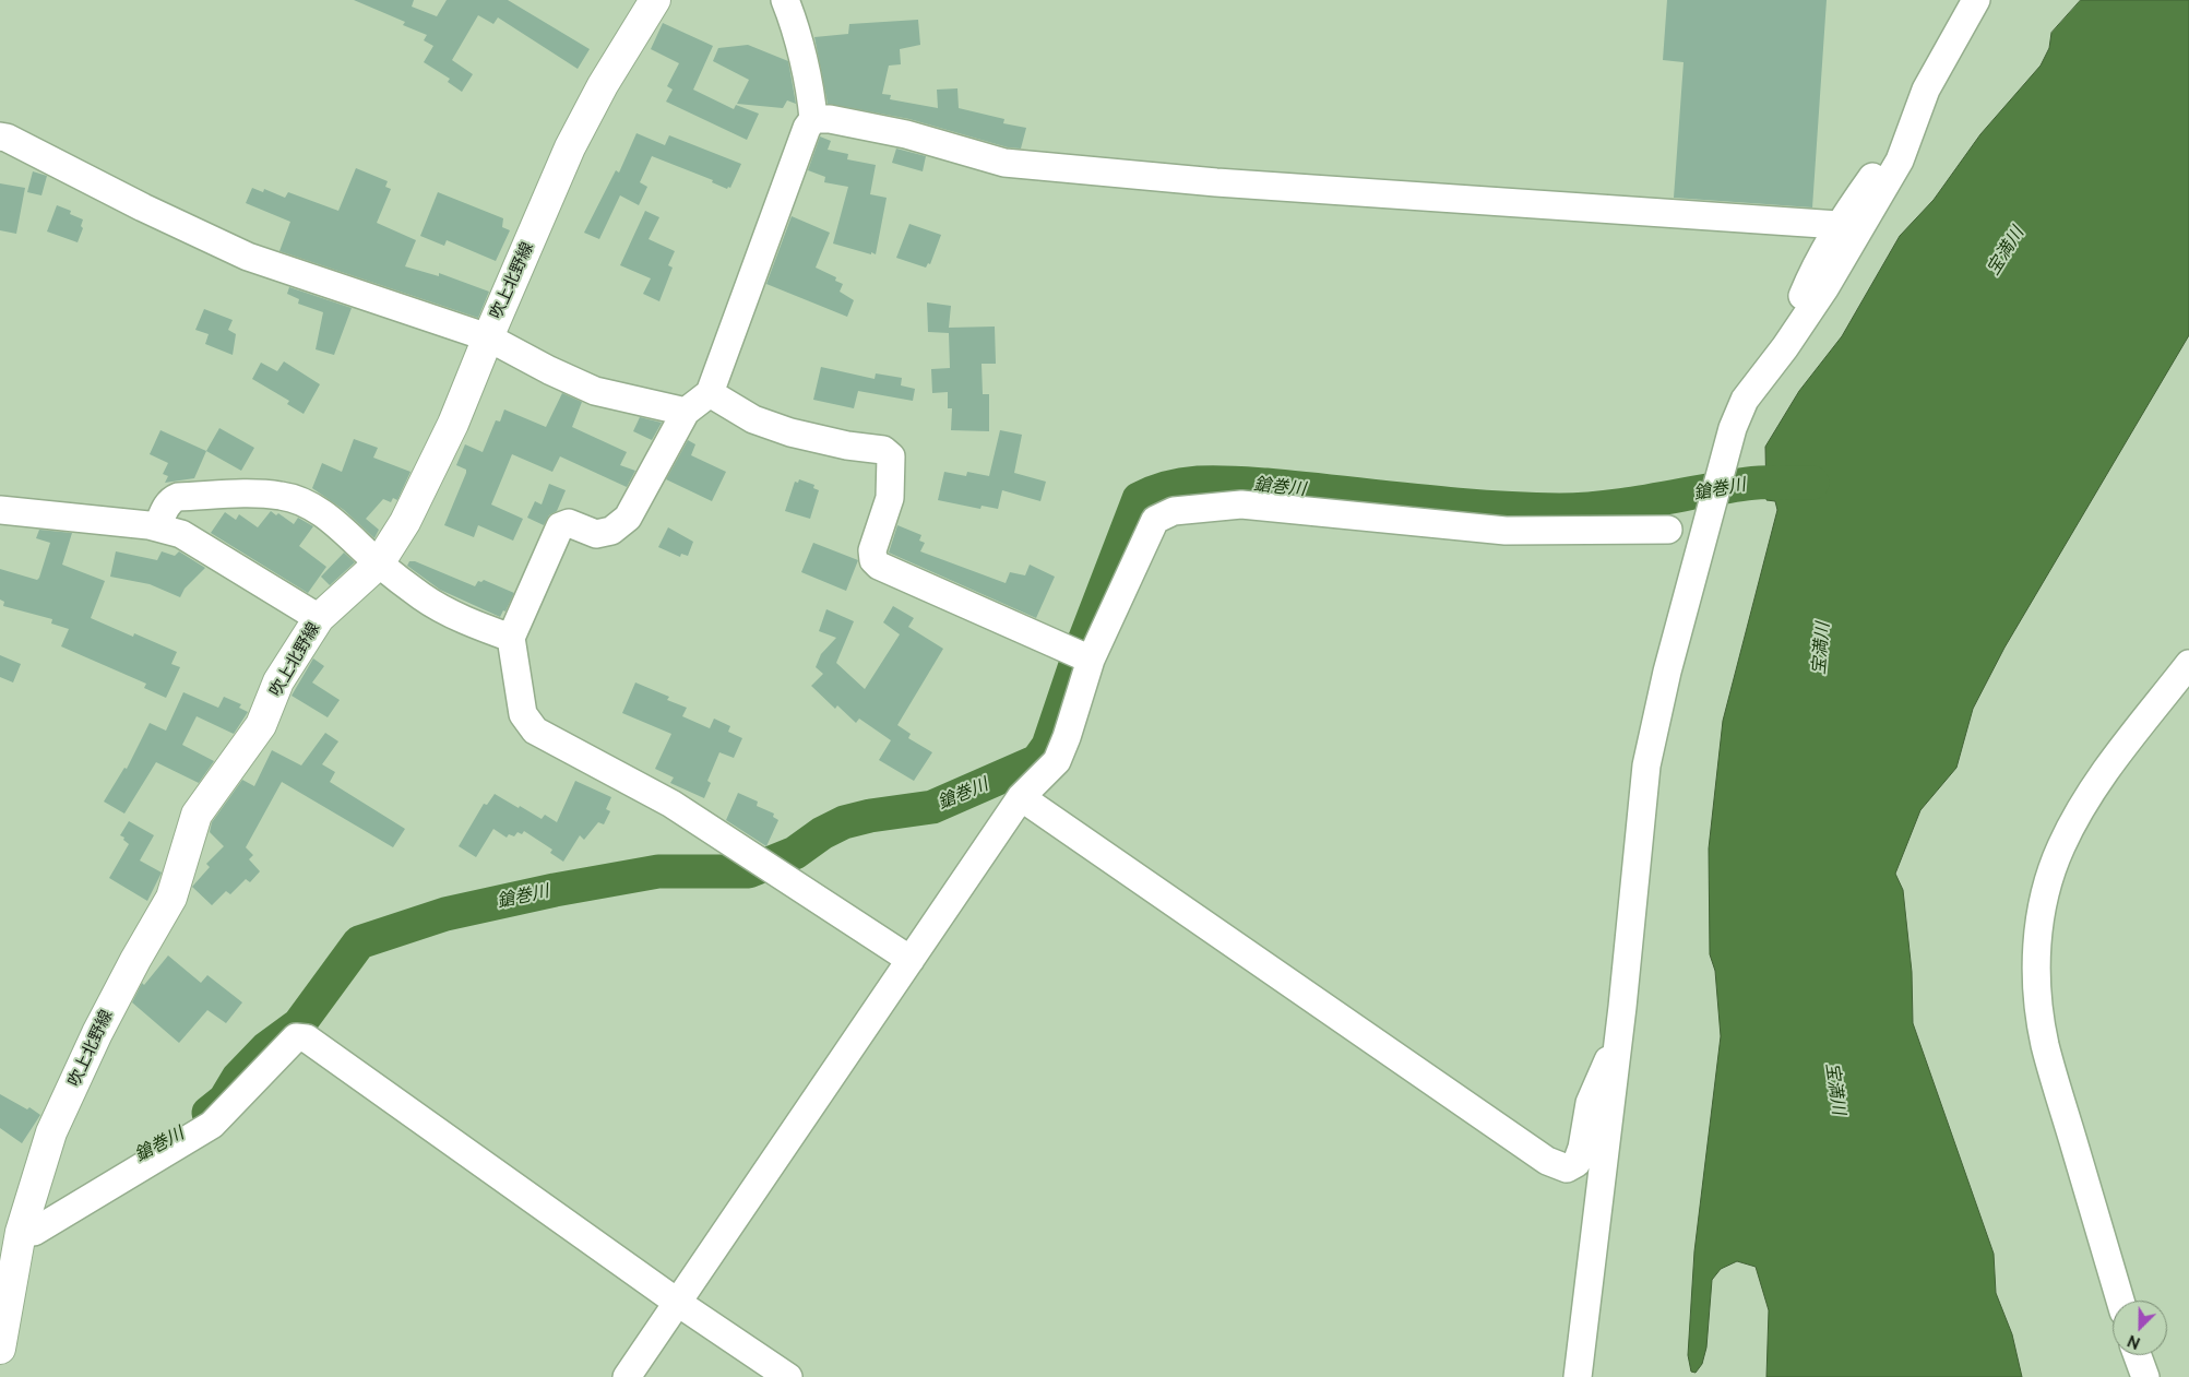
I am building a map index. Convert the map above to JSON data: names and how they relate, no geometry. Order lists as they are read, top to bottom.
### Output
{
  "streets": {
    "main road": ["吹上北野線"]
  },
  "water": ["宝満川", "鎗巻川"],
  "north": "bottom left"
}
